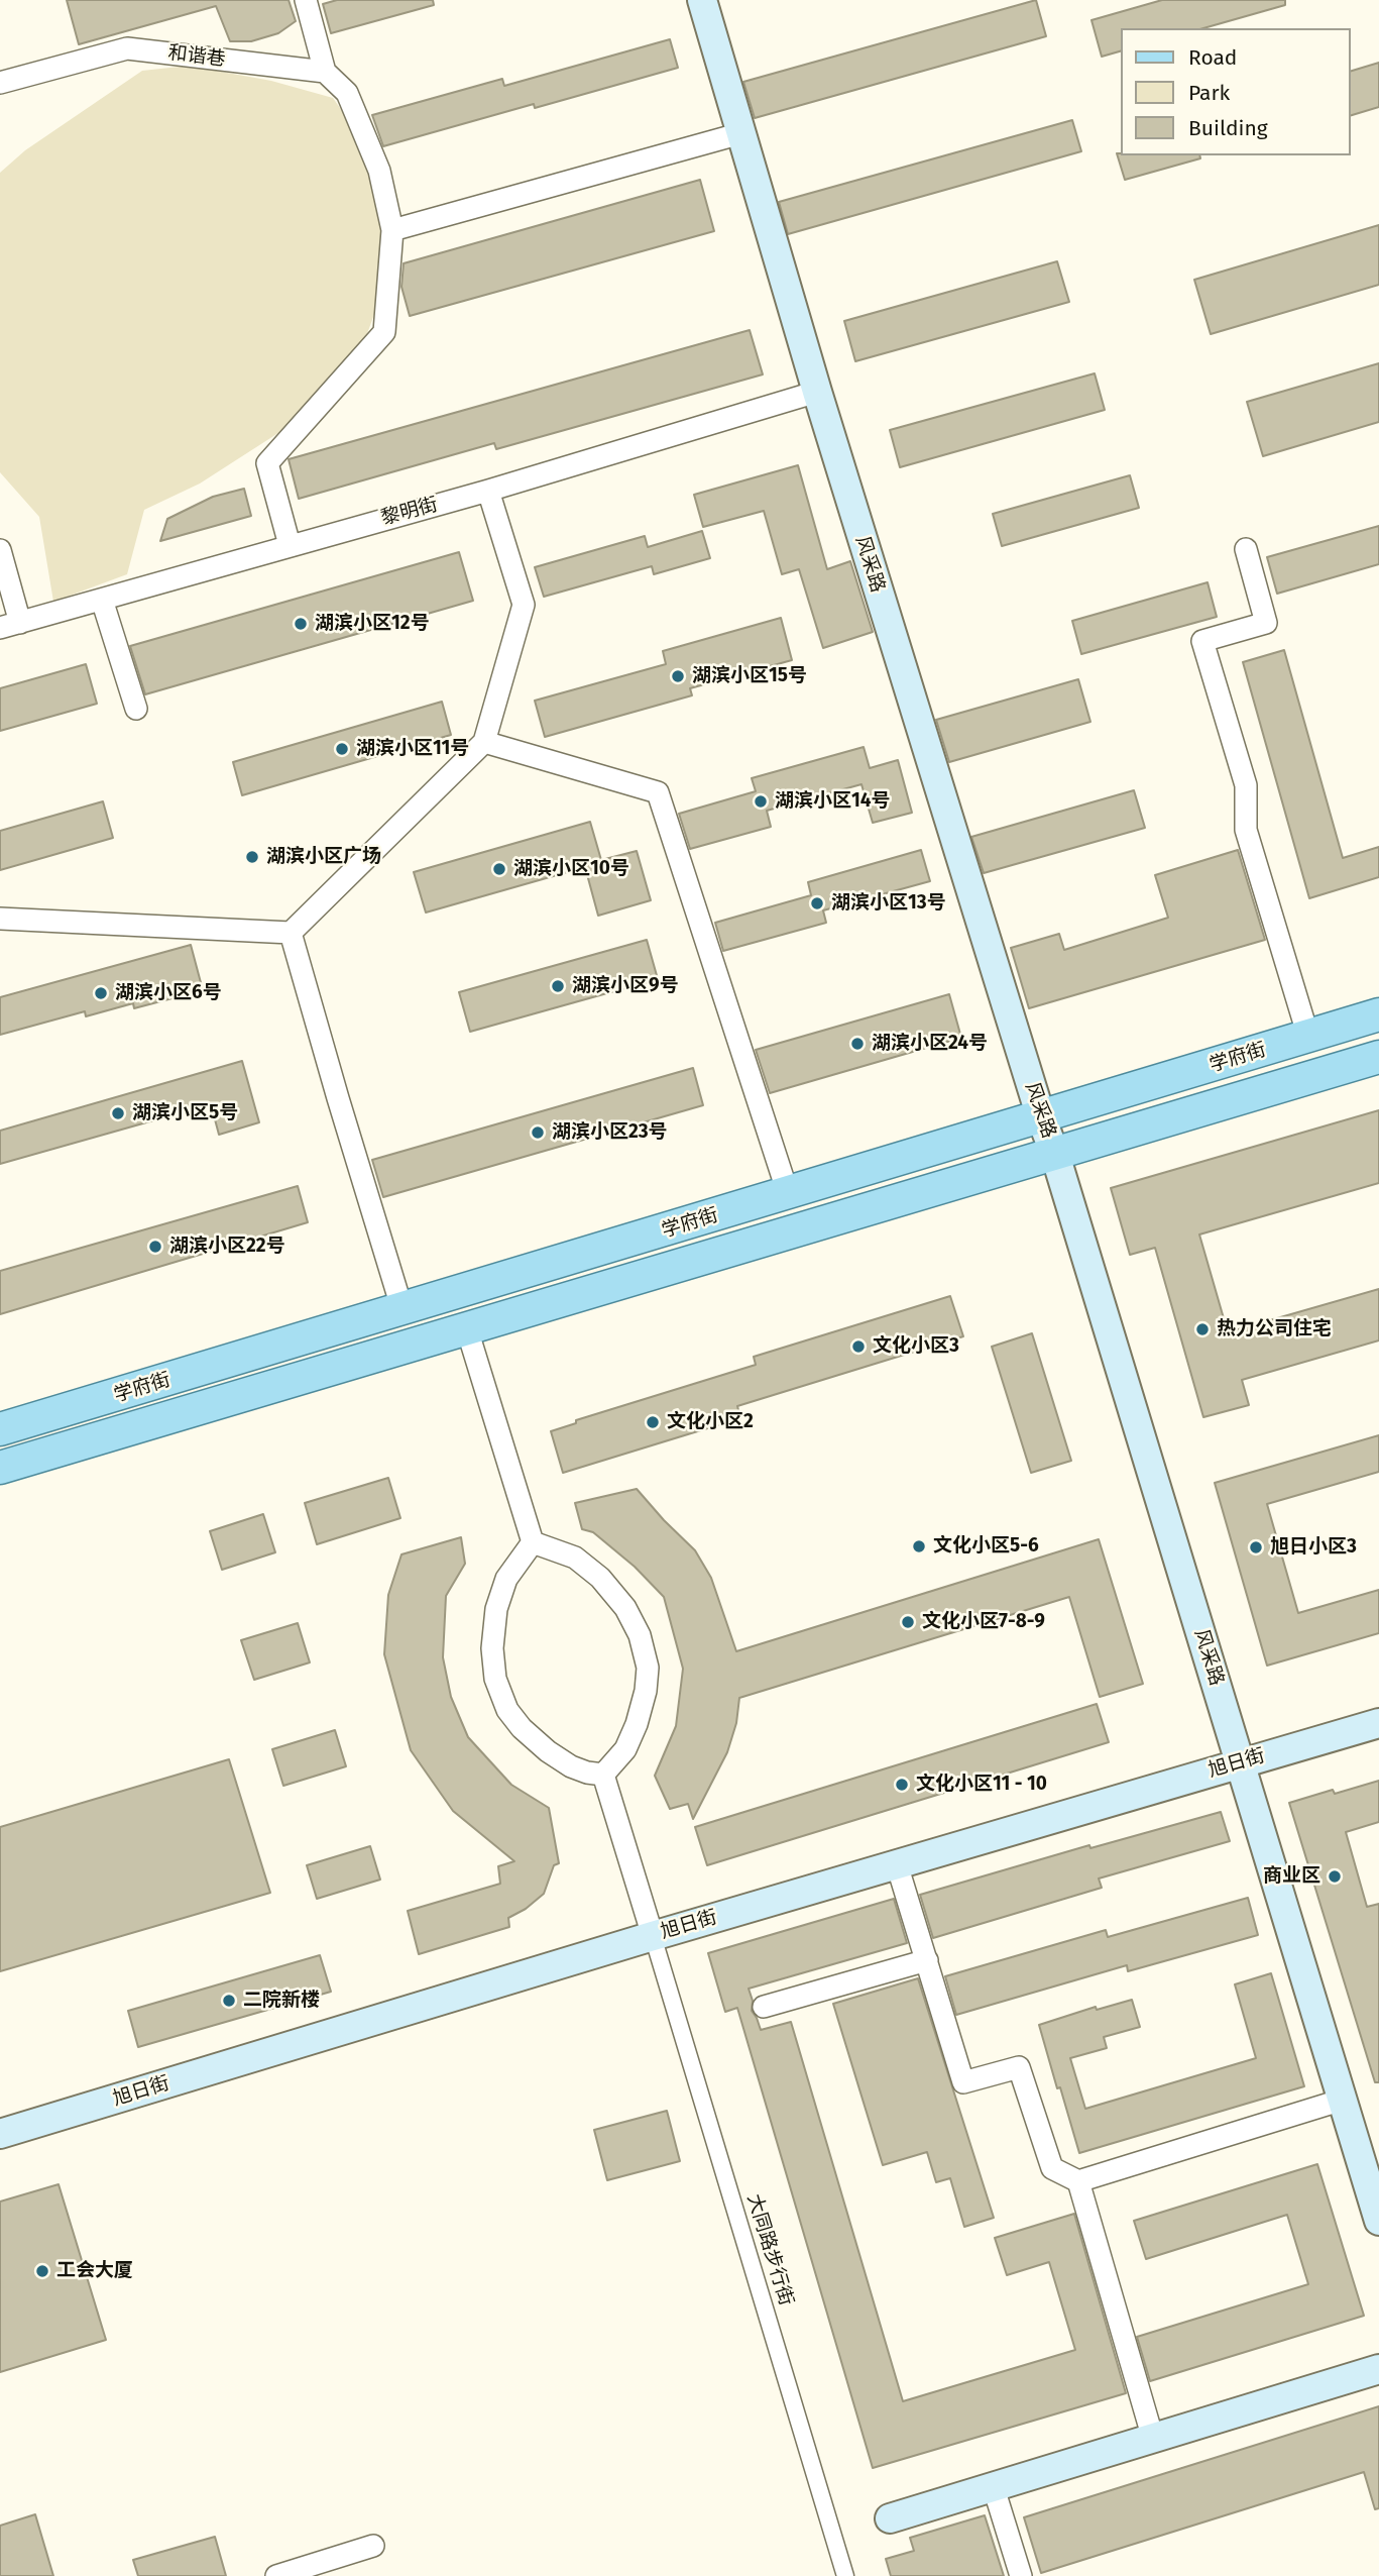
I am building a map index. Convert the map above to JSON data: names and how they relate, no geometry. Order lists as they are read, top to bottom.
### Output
{
  "streets": {
    "main road": ["风采路", "学府街", "旭日街"],
    "street": ["和谐巷", "黎明街", "大同路步行街"]
  },
  "crossings": [
    ["黎明街", "风采路"],
    ["风采路", "学府街"],
    ["风采路", "旭日街"],
    ["旭日街", "大同路步行街"]
  ],
  "places": [
    "湖滨小区12号",
    "湖滨小区15号",
    "湖滨小区11号",
    "湖滨小区14号",
    "湖滨小区广场",
    "湖滨小区10号",
    "湖滨小区13号",
    "湖滨小区9号",
    "湖滨小区6号",
    "湖滨小区24号",
    "湖滨小区5号",
    "湖滨小区23号",
    "湖滨小区22号",
    "热力公司住宅",
    "文化小区3",
    "文化小区2",
    "文化小区5-6",
    "旭日小区3",
    "文化小区7-8-9",
    "文化小区11 - 10",
    "商业区",
    "二院新楼",
    "工会大厦"
  ],
  "legend": ["Road", "Park", "Building"]
}
